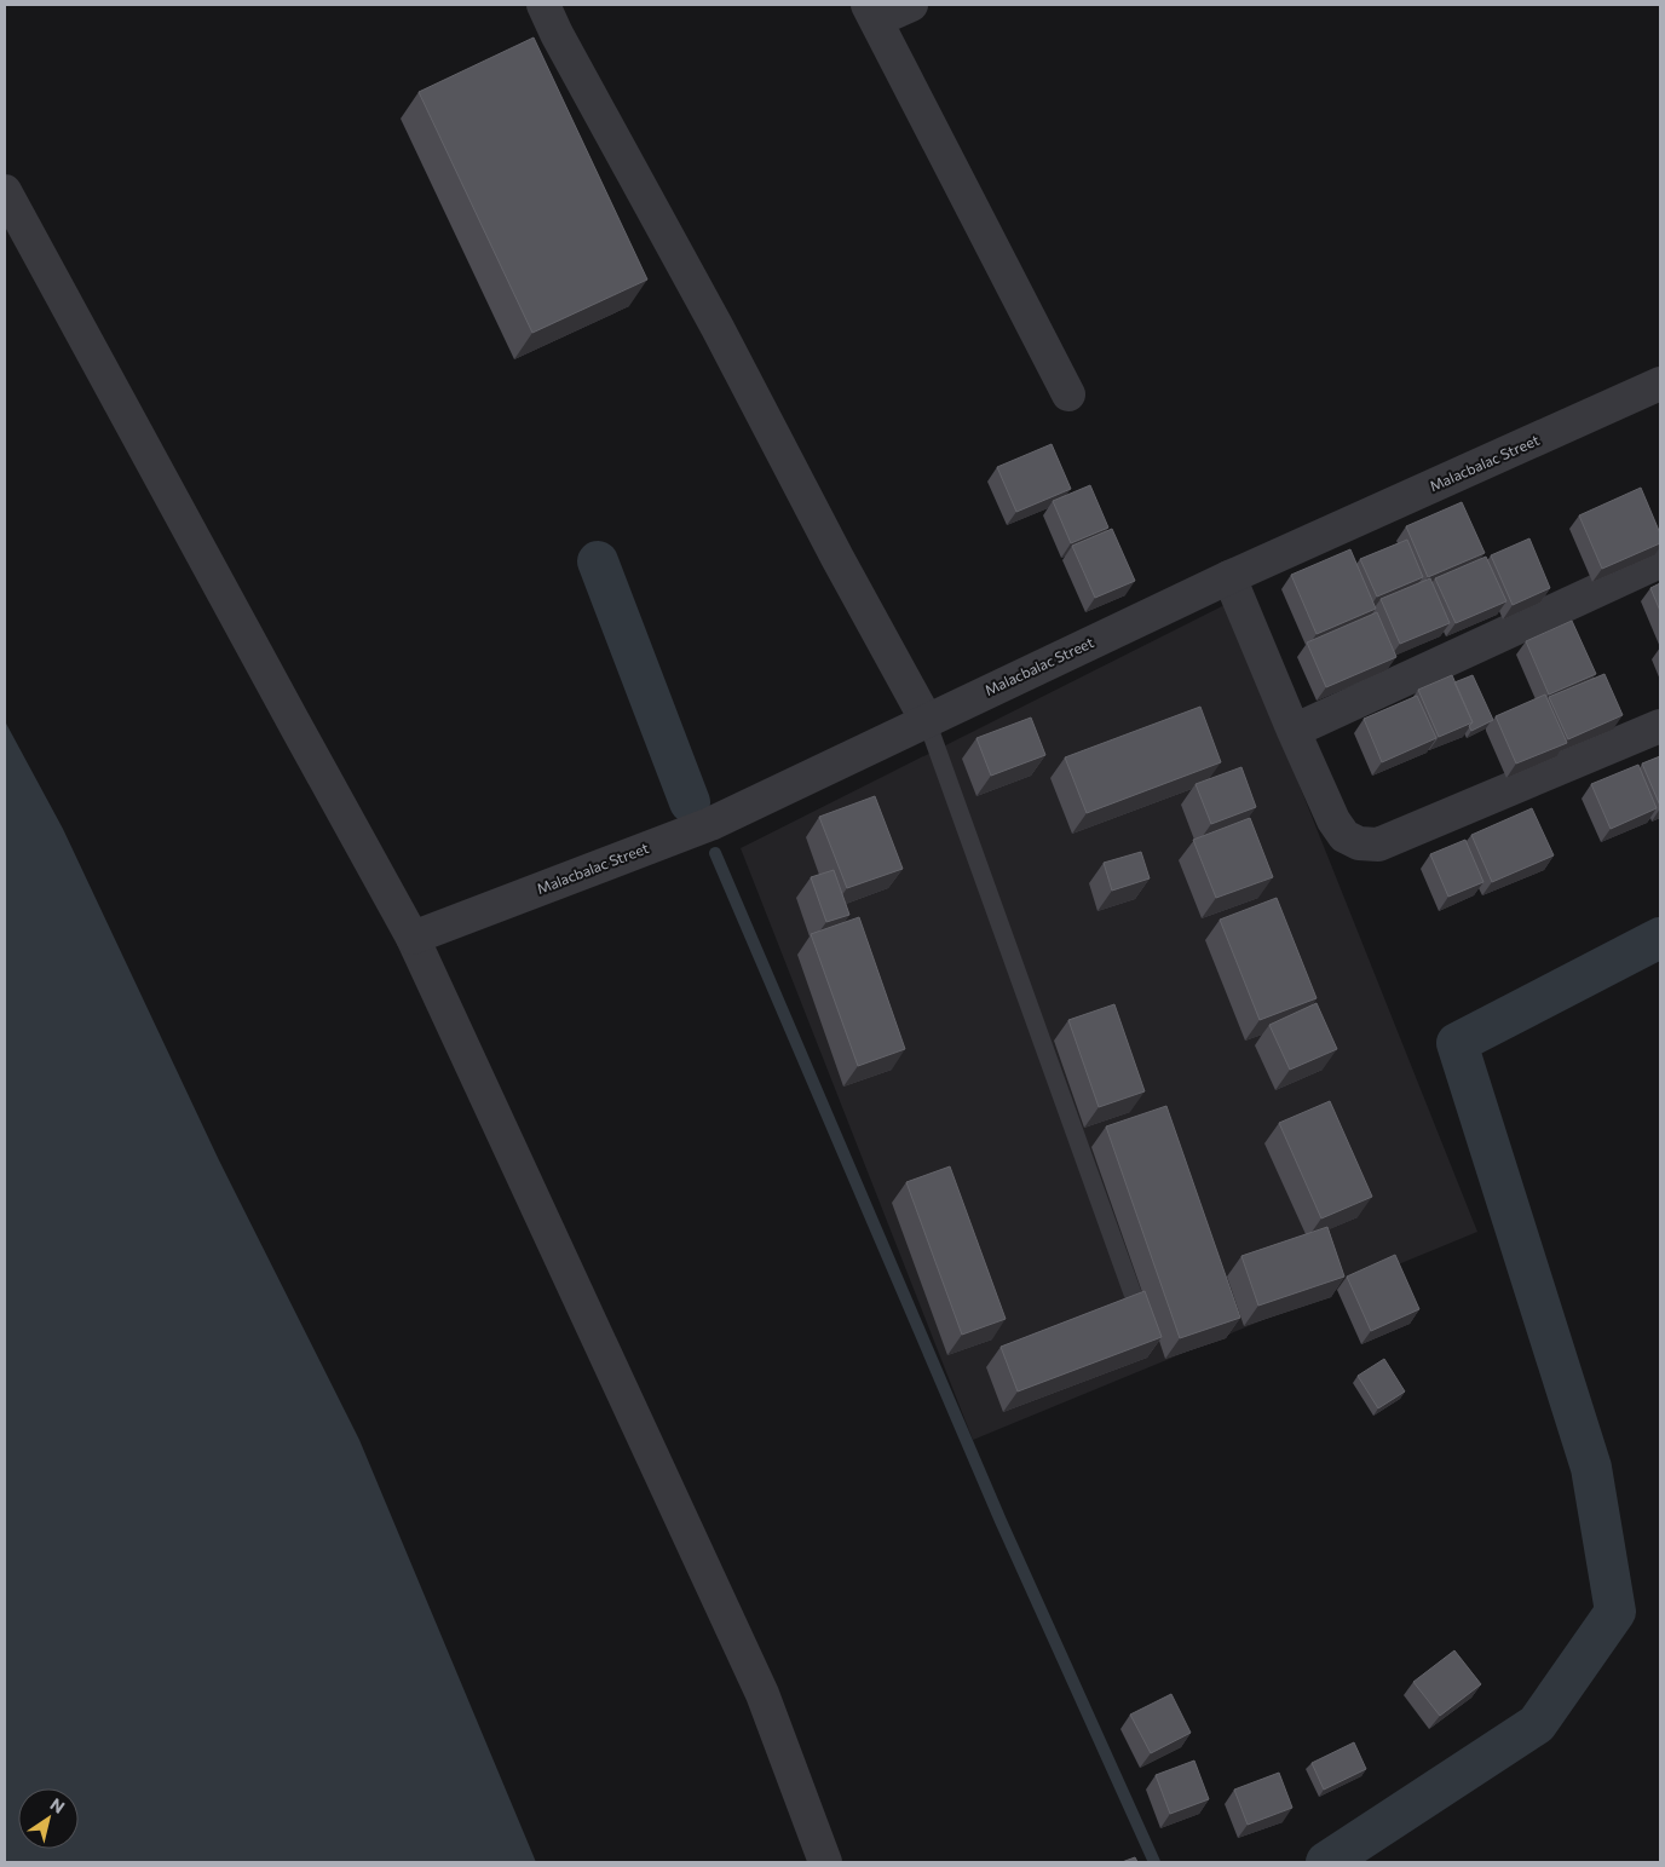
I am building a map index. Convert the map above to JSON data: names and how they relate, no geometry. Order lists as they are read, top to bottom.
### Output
{
  "streets": {
    "street": ["Malacbalac Street"]
  },
  "north": "top right"
}
